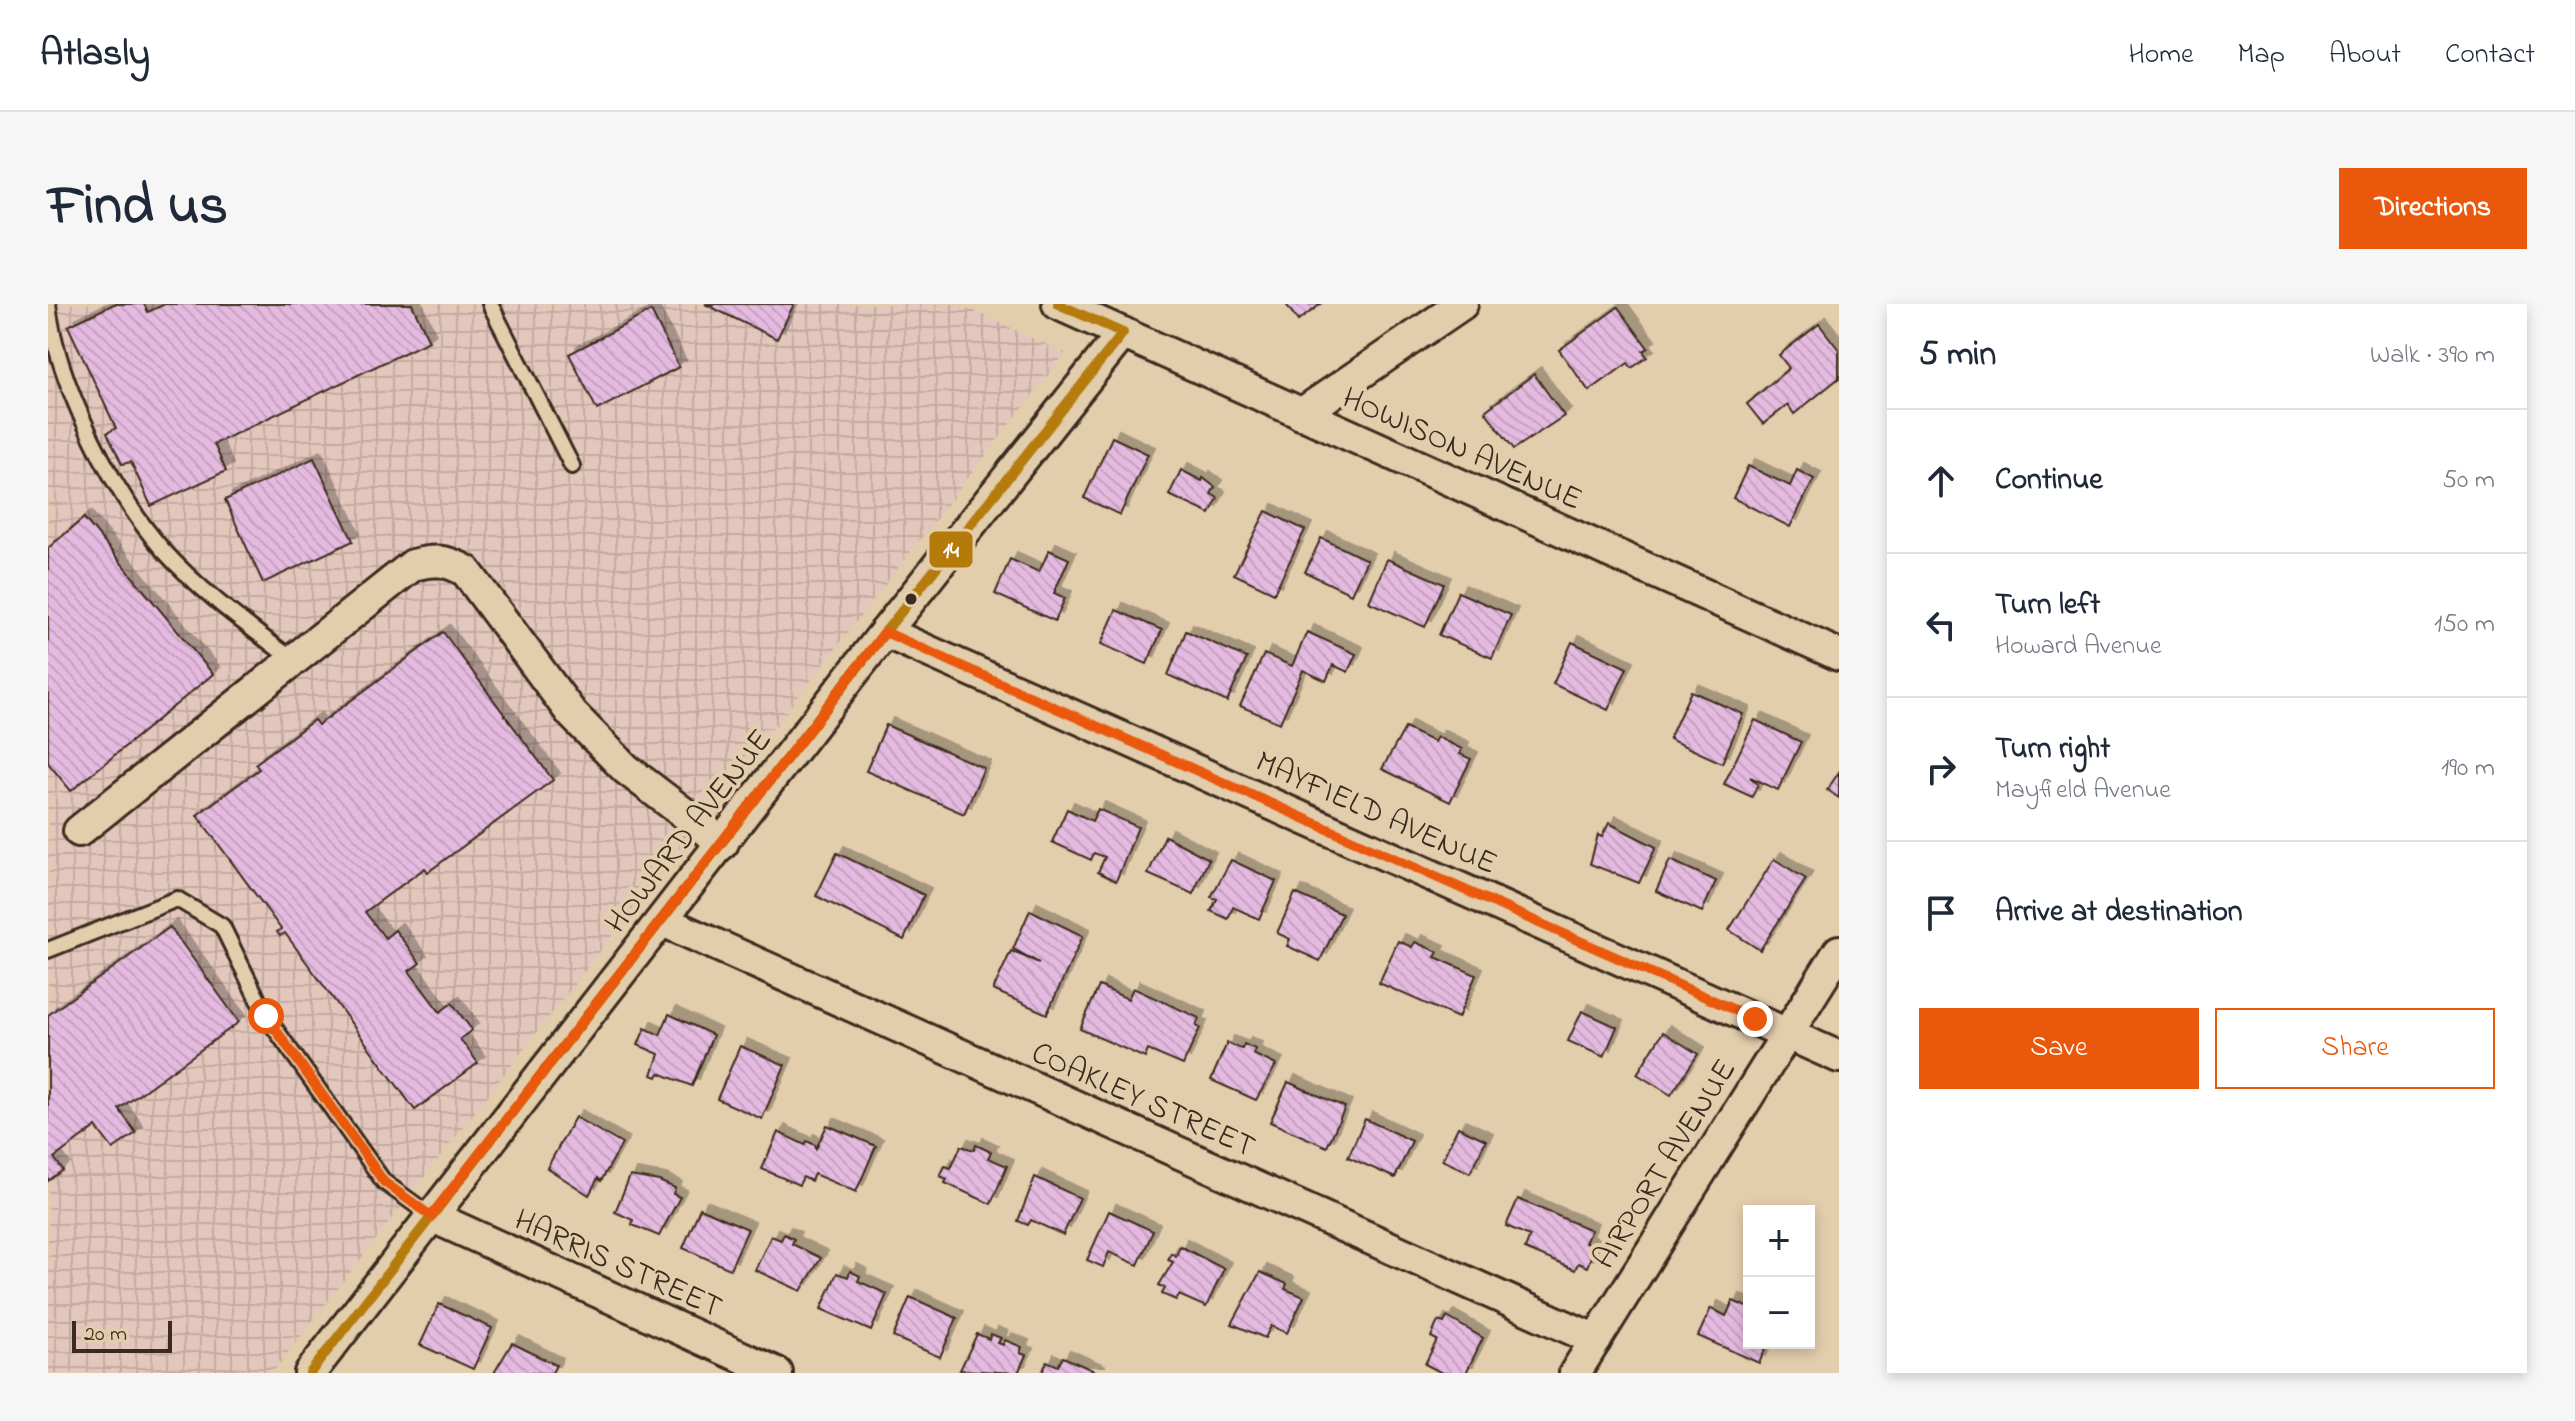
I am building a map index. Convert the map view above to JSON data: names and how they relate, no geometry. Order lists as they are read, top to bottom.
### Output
{
  "streets": {
    "street": [
      "HOWISON AVENUE",
      "MAYFIELD AVENUE",
      "HOWARD AVENUE",
      "COAKLEY STREET",
      "AIRPORT AVENUE",
      "HARRIS STREET"
    ]
  },
  "crossings": [
    ["HOWISON AVENUE", "HOWARD AVENUE"],
    ["MAYFIELD AVENUE", "HOWARD AVENUE"],
    ["MAYFIELD AVENUE", "AIRPORT AVENUE"],
    ["HOWARD AVENUE", "COAKLEY STREET"],
    ["HOWARD AVENUE", "HARRIS STREET"],
    ["COAKLEY STREET", "AIRPORT AVENUE"]
  ],
  "lines": ["transit line 14"],
  "scale_bar": "20 m",
  "page": {
    "header": "Atlasly",
    "nav": [
      "Home",
      "Map",
      "About",
      "Contact"
    ],
    "title": "Find us",
    "buttons": [
      "Directions",
      ["Save", "Share"]
    ],
    "heading": ["5 min", "Walk · 390 m"],
    "list": [
      ["Continue", "50 m"],
      ["Turn left", "Howard Avenue", "150 m"],
      ["Turn right", "Mayfield Avenue", "190 m"],
      "Arrive at destination"
    ],
    "map_buttons": ["+", "−"],
    "scale": "20 m"
  }
}
